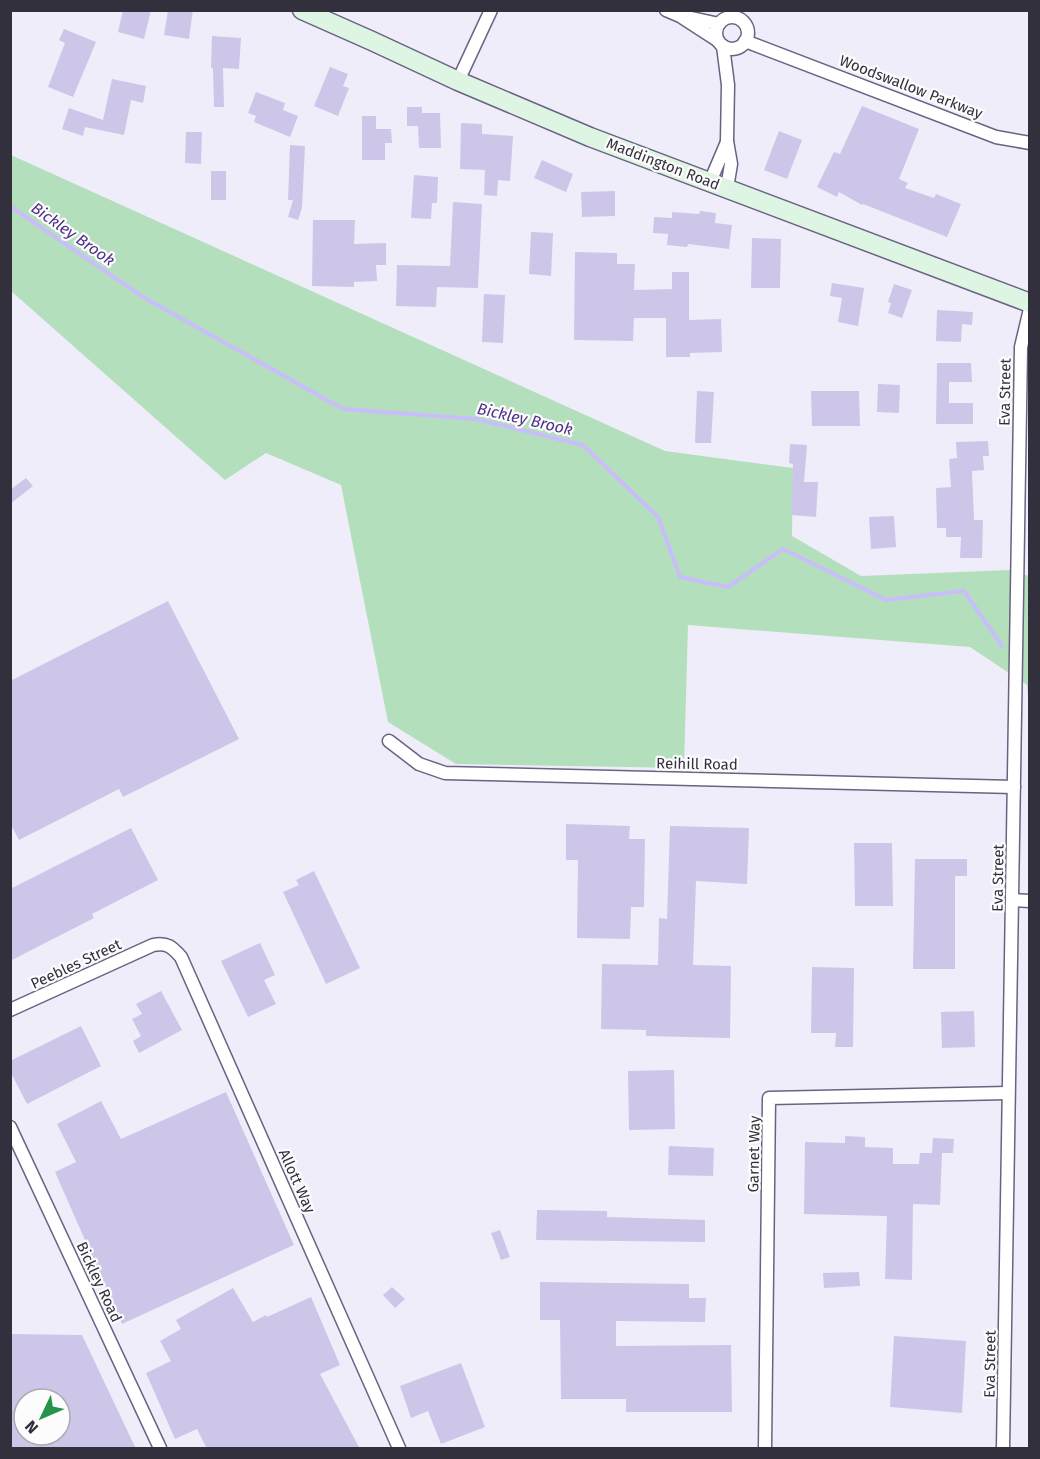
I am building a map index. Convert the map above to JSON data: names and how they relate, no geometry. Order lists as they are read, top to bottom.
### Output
{
  "streets": {
    "main road": ["Maddington Road"],
    "street": [
      "Woodswallow Parkway",
      "Eva Street",
      "Reihill Road",
      "Peebles Street",
      "Garnet Way",
      "Allott Way",
      "Bickley Road"
    ]
  },
  "crossings": [
    ["Eva Street", "Reihill Road"],
    ["Eva Street", "Garnet Way"],
    ["Peebles Street", "Allott Way"]
  ],
  "water": ["Bickley Brook"],
  "north": "bottom left"
}
